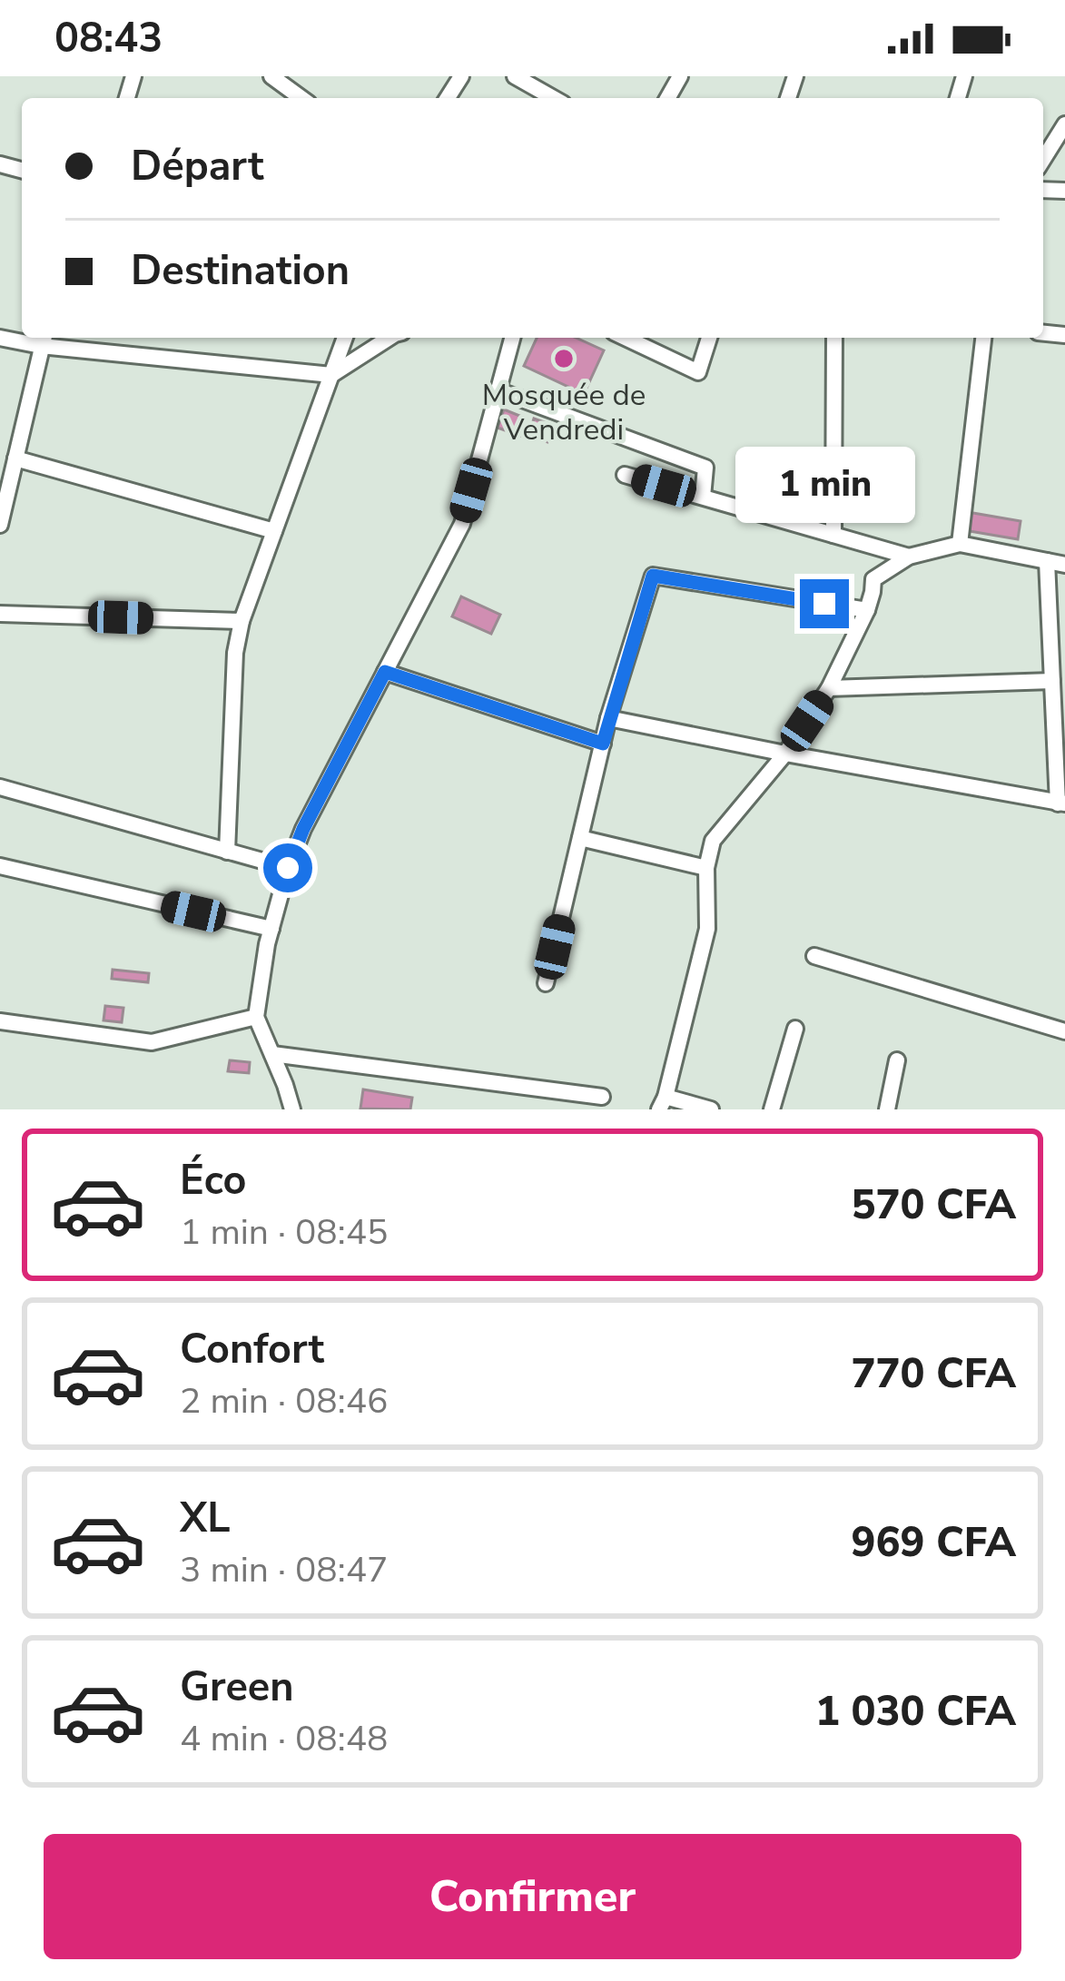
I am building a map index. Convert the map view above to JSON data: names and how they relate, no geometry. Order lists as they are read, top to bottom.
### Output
{
  "places": ["Mosquée de Vendredi"],
  "page": {
    "status": "08:43",
    "banner": ["Départ", "Destination"],
    "bubble": "1 min",
    "list": [
      {
        "name": "Éco",
        "note": "1 min · 08:45",
        "value": "570 CFA"
      },
      {
        "name": "Confort",
        "note": "2 min · 08:46",
        "value": "770 CFA"
      },
      {
        "name": "XL",
        "note": "3 min · 08:47",
        "value": "969 CFA"
      },
      {
        "name": "Green",
        "note": "4 min · 08:48",
        "value": "1 030 CFA"
      }
    ],
    "buttons": "Confirmer"
  }
}
